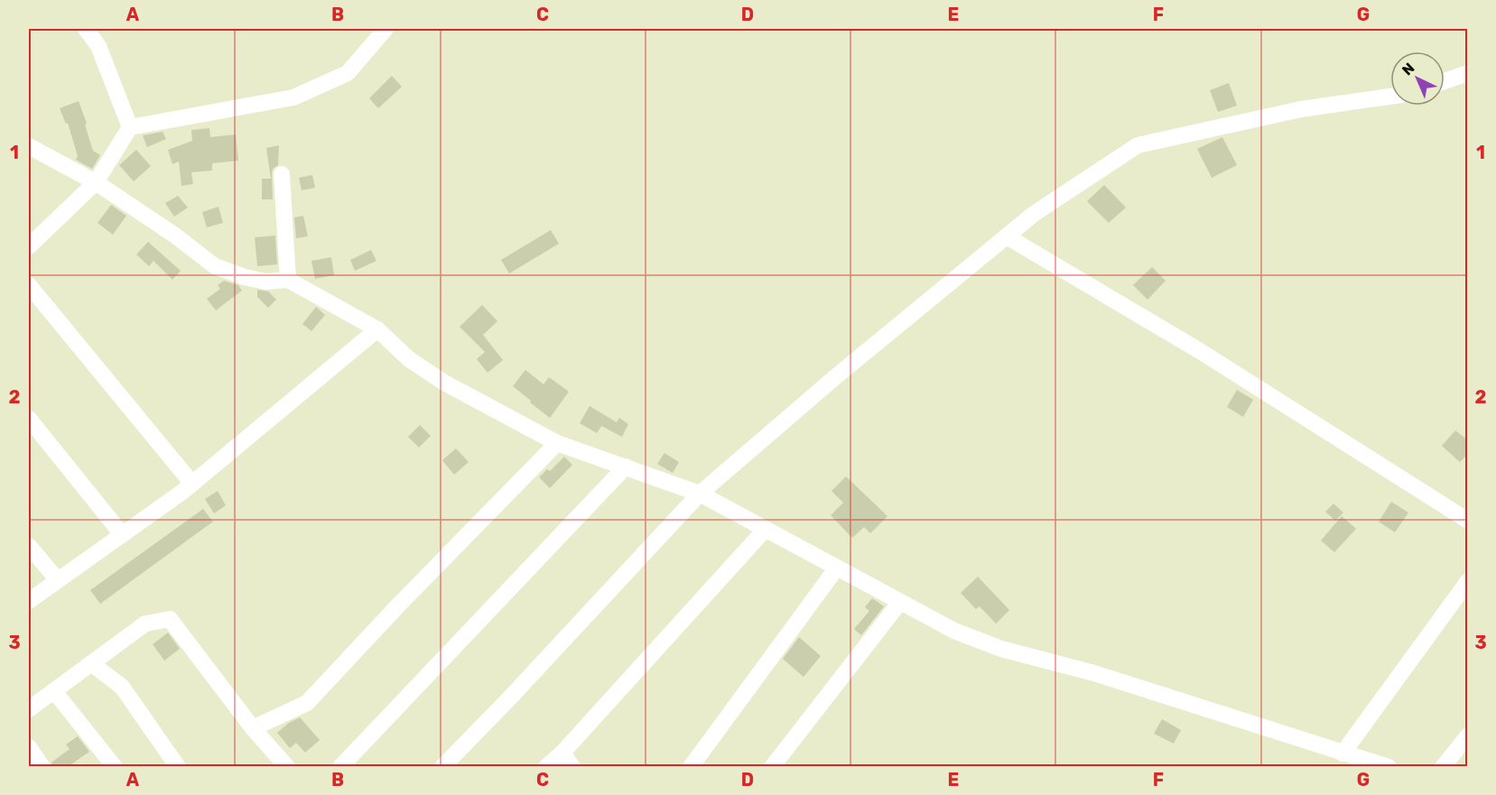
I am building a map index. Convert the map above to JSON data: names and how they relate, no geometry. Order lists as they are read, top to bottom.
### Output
{
  "north": "top left",
  "grid": {
    "columns": [
      "A",
      "B",
      "C",
      "D",
      "E",
      "F",
      "G"
    ],
    "rows": ["1", "2", "3"]
  }
}
